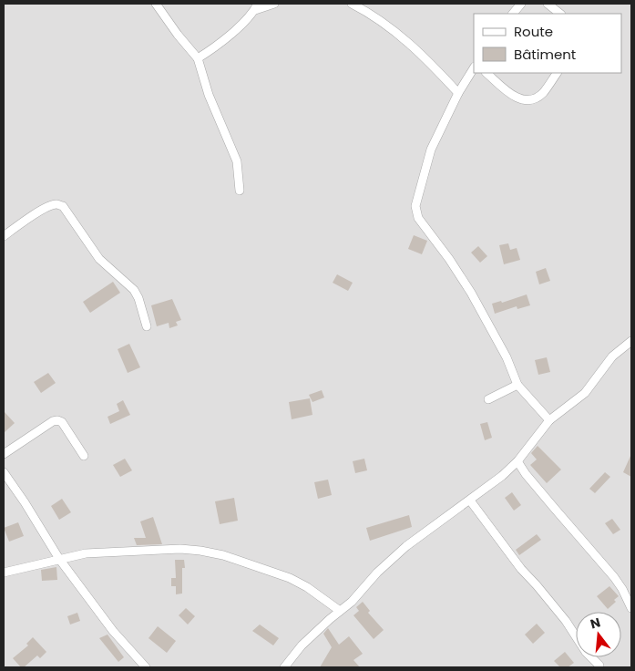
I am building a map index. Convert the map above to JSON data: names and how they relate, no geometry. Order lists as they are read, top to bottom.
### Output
{
  "legend": ["Route", "Bâtiment"],
  "north": "top"
}
